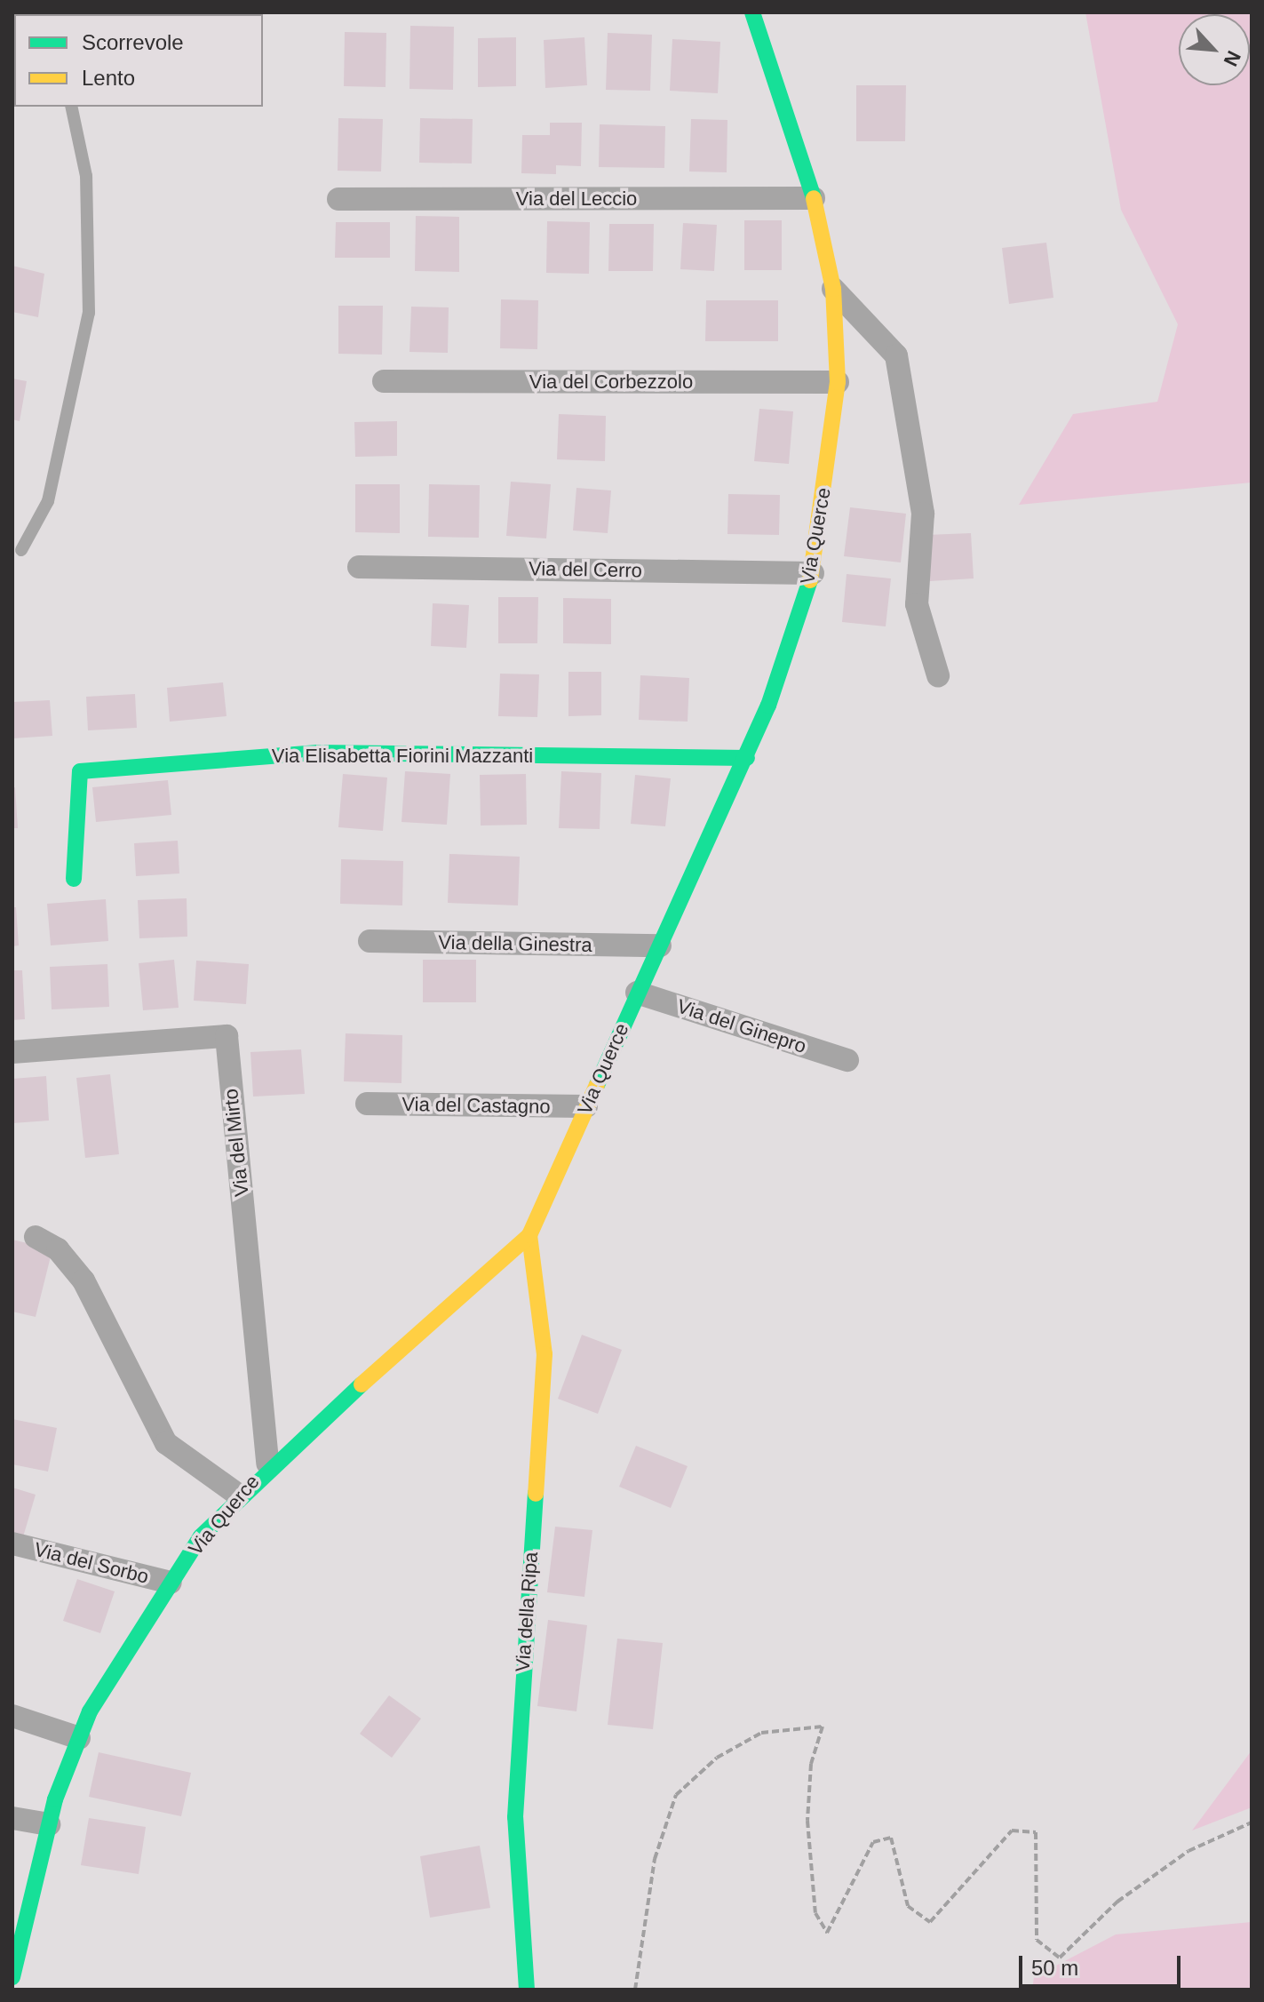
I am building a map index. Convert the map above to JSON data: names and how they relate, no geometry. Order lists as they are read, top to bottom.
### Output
{
  "streets": {
    "street": [
      "Via del Leccio",
      "Via del Corbezzolo",
      "Via Querce",
      "Via del Cerro",
      "Via Elisabetta Fiorini Mazzanti",
      "Via della Ginestra",
      "Via del Ginepro",
      "Via del Castagno",
      "Via del Mirto",
      "Via del Sorbo",
      "Via della Ripa"
    ]
  },
  "crossings": [
    ["Via del Leccio", "Via Querce"],
    ["Via del Corbezzolo", "Via Querce"],
    ["Via Querce", "Via del Cerro"],
    ["Via Querce", "Via Elisabetta Fiorini Mazzanti"],
    ["Via Querce", "Via della Ginestra"],
    ["Via Querce", "Via del Ginepro"],
    ["Via Querce", "Via del Castagno"],
    ["Via Querce", "Via del Mirto"],
    ["Via Querce", "Via del Sorbo"],
    ["Via Querce", "Via della Ripa"]
  ],
  "legend": ["Scorrevole", "Lento"],
  "scale_bar": "50 m",
  "north": "bottom right"
}
